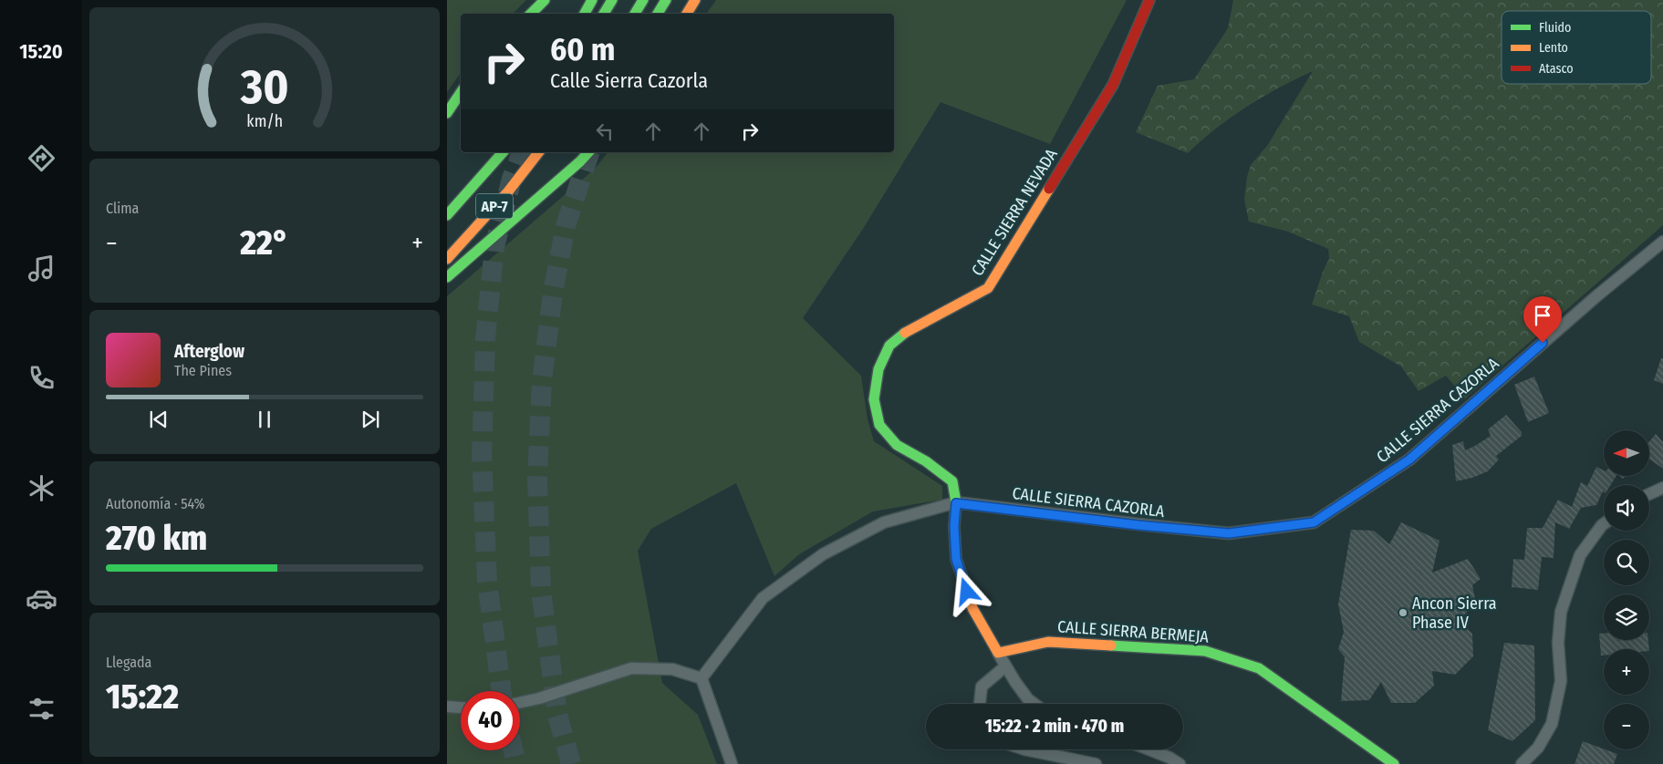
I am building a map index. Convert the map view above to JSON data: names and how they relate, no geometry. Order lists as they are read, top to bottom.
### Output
{
  "streets": {
    "main road": ["AP-7", "CALLE SIERRA NEVADA", "CALLE SIERRA BERMEJA"],
    "street": ["CALLE SIERRA CAZORLA"]
  },
  "crossings": [
    ["CALLE SIERRA NEVADA", "CALLE SIERRA CAZORLA"]
  ],
  "places": ["Ancon Sierra Phase IV"],
  "legend": ["Fluido", "Lento", "Atasco"],
  "north": "left",
  "page": {
    "tabs": "15:20",
    "turn": ["60 m", "Calle Sierra Cazorla"],
    "tile": [
      "Clima",
      ["Autonomía · 54%", "270 km"],
      ["Llegada", "15:22"]
    ],
    "heat": ["−", "22°", "+"],
    "song": ["Afterglow", "The Pines"],
    "map_buttons": ["+", "−"],
    "limit": "40",
    "trip": "15:22 · 2 min · 470 m",
    "gauge": ["30", "km/h"]
  }
}
